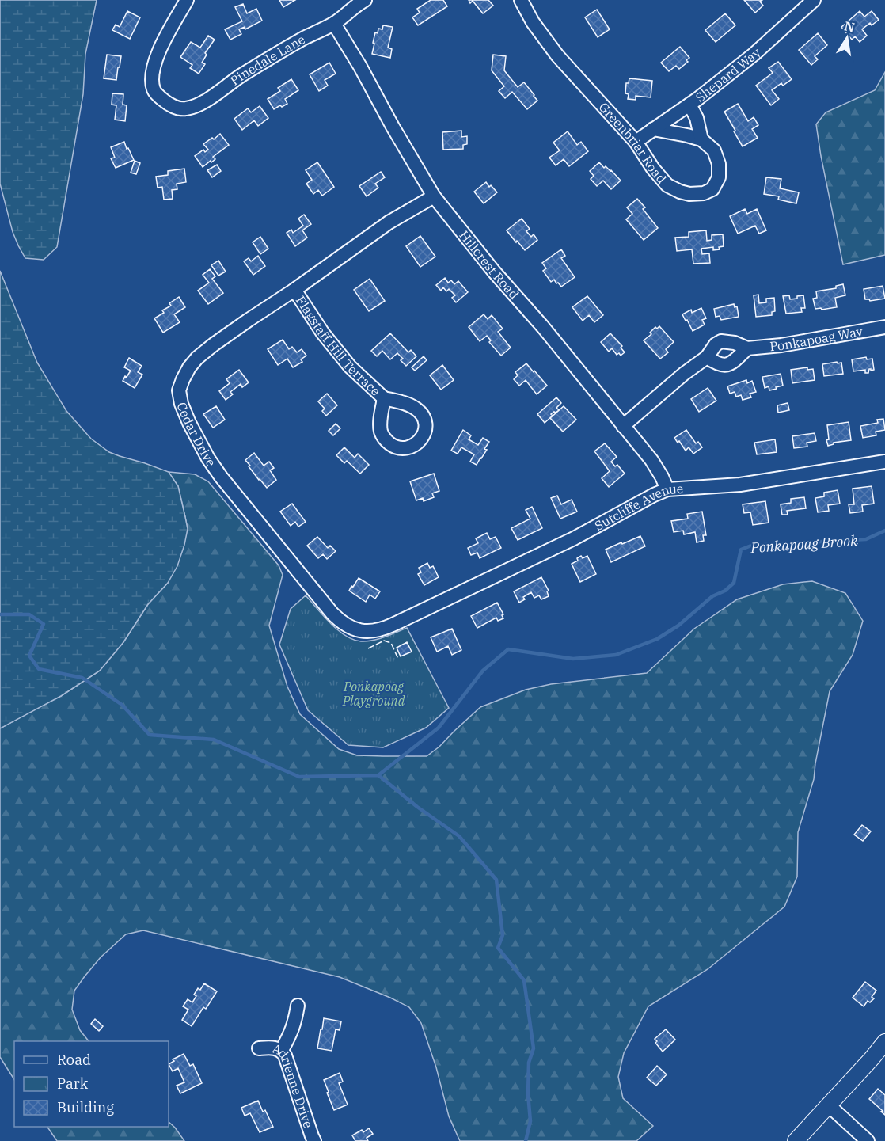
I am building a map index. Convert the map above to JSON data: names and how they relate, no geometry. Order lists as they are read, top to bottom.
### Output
{
  "streets": {
    "street": [
      "Pinedale Lane",
      "Shepard Way",
      "Greenbriar Road",
      "Hillcrest Road",
      "Ponkapoag Way",
      "Flagstaff Hill Terrace",
      "Cedar Drive",
      "Sutcliffe Avenue",
      "Adrienne Drive"
    ]
  },
  "crossings": [
    ["Pinedale Lane", "Hillcrest Road"],
    ["Shepard Way", "Greenbriar Road"],
    ["Hillcrest Road", "Cedar Drive"],
    ["Hillcrest Road", "Sutcliffe Avenue"],
    ["Flagstaff Hill Terrace", "Cedar Drive"],
    ["Cedar Drive", "Sutcliffe Avenue"]
  ],
  "water": ["Ponkapoag Brook"],
  "parks": ["Ponkapoag Playground"],
  "legend": ["Road", "Park", "Building"],
  "north": "top"
}
